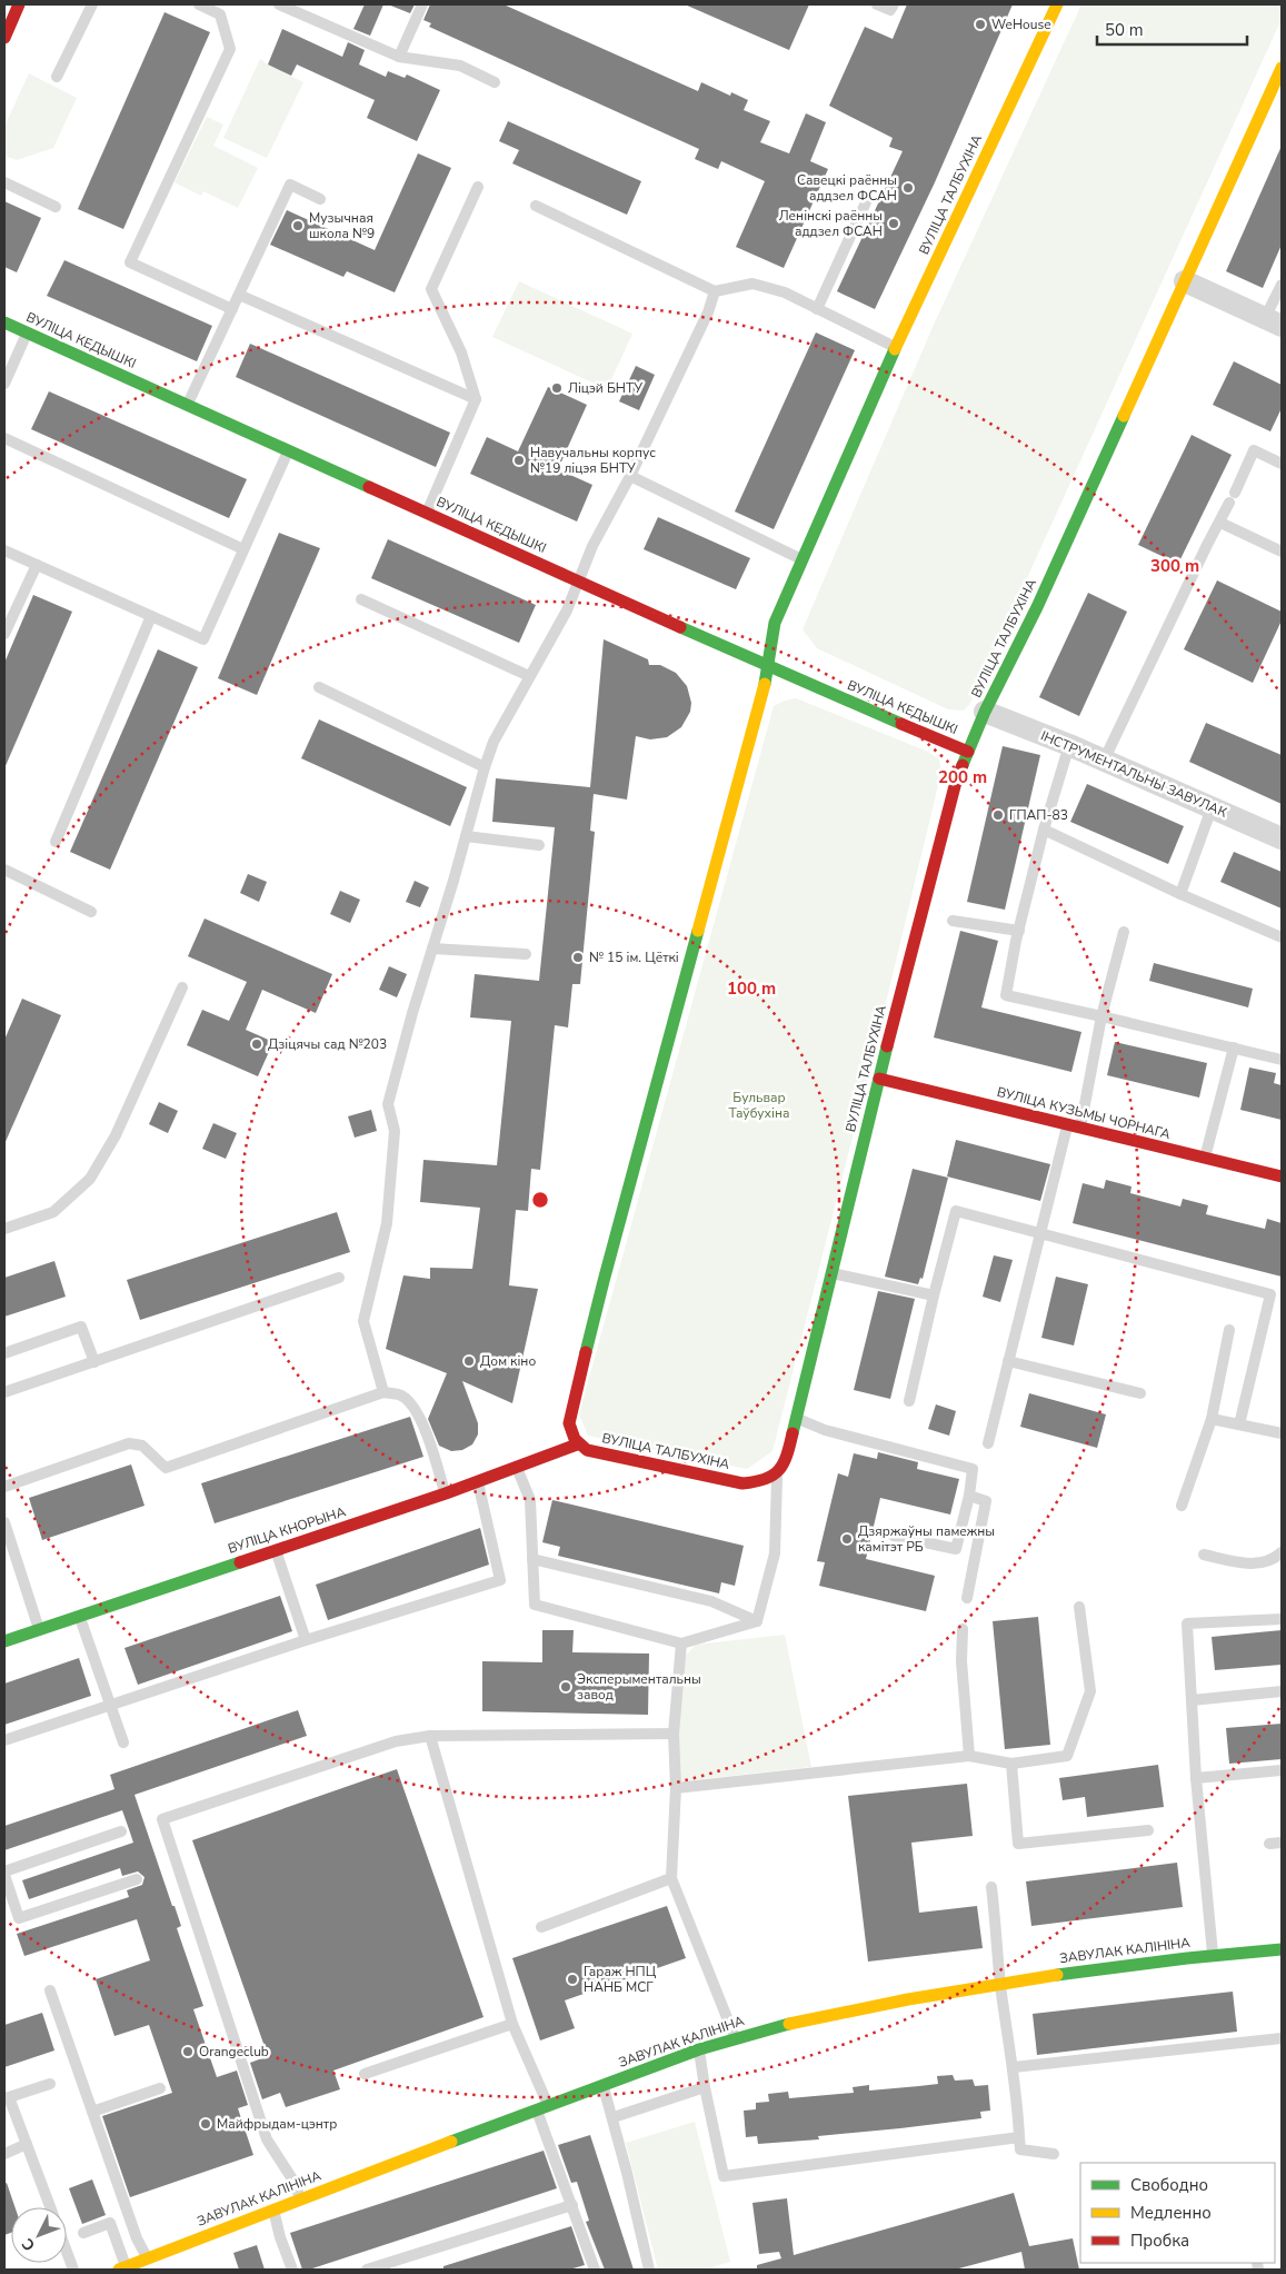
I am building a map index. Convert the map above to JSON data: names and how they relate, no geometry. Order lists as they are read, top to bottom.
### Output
{
  "streets": {
    "main road": [
      "ВУЛІЦА ТАЛБУХІНА",
      "ВУЛІЦА КЕДЫШКІ",
      "ВУЛІЦА КУЗЬМЫ ЧОРНАГА",
      "ВУЛІЦА КНОРЫНА",
      "ЗАВУЛАК КАЛІНІНА"
    ],
    "street": ["ІНСТРУМЕНТАЛЬНЫ ЗАВУЛАК"]
  },
  "crossings": [
    ["ВУЛІЦА ТАЛБУХІНА", "ВУЛІЦА КЕДЫШКІ"],
    ["ВУЛІЦА ТАЛБУХІНА", "ІНСТРУМЕНТАЛЬНЫ ЗАВУЛАК"],
    ["ВУЛІЦА ТАЛБУХІНА", "ВУЛІЦА КУЗЬМЫ ЧОРНАГА"],
    ["ВУЛІЦА ТАЛБУХІНА", "ВУЛІЦА КНОРЫНА"]
  ],
  "parks": ["Бульвар Таўбухіна"],
  "places": [
    "WeHouse",
    "Савецкі раённы аддзел ФСАН",
    "Ленінскі раённы аддзел ФСАН",
    "Музычная школа №9",
    "Ліцэй БНТУ",
    "Навучальны корпус №19 ліцэя БНТУ",
    "ГПАП-83",
    "№ 15 ім. Цёткі",
    "Дзіцячы сад №203",
    "Дом кіно",
    "Дзяржаўны памежны камітэт РБ",
    "Эксперыментальны завод",
    "Гараж НПЦ НАНБ МСГ",
    "Orangeclub",
    "Майфрыдам-цэнтр"
  ],
  "legend": ["Свободно", "Медленно", "Пробка"],
  "scale_bar": "50 m",
  "north": "bottom left",
  "rings": ["300 m", "200 m", "100 m"]
}
